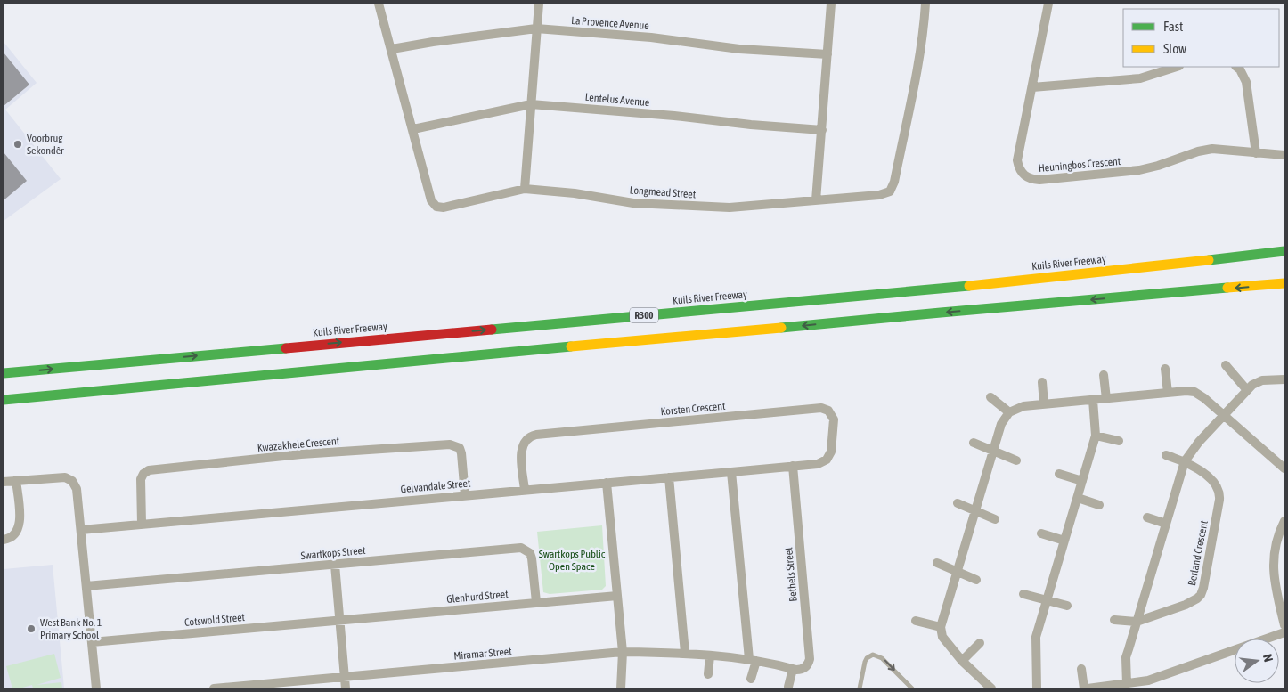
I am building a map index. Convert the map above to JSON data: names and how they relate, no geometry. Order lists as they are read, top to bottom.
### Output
{
  "streets": {
    "highway": ["Kuils River Freeway", "R300"],
    "street": [
      "La Provence Avenue",
      "Lentelus Avenue",
      "Heuningbos Crescent",
      "Longmead Street",
      "Korsten Crescent",
      "Kwazakhele Crescent",
      "Gelvandale Street",
      "Swartkops Street",
      "Berland Crescent",
      "Bethels Street",
      "Glenhurd Street",
      "Cotswold Street",
      "Miramar Street"
    ]
  },
  "crossings": [
    ["Lentelus Avenue", "Longmead Street"],
    ["Korsten Crescent", "Gelvandale Street"],
    ["Korsten Crescent", "Bethels Street"],
    ["Kwazakhele Crescent", "Gelvandale Street"],
    ["Gelvandale Street", "Bethels Street"],
    ["Swartkops Street", "Glenhurd Street"],
    ["Glenhurd Street", "Cotswold Street"]
  ],
  "parks": ["Swartkops Public Open Space"],
  "places": ["Voorbrug Sekondêr", "West Bank No. 1 Primary School"],
  "legend": ["Fast", "Slow"],
  "north": "right"
}
